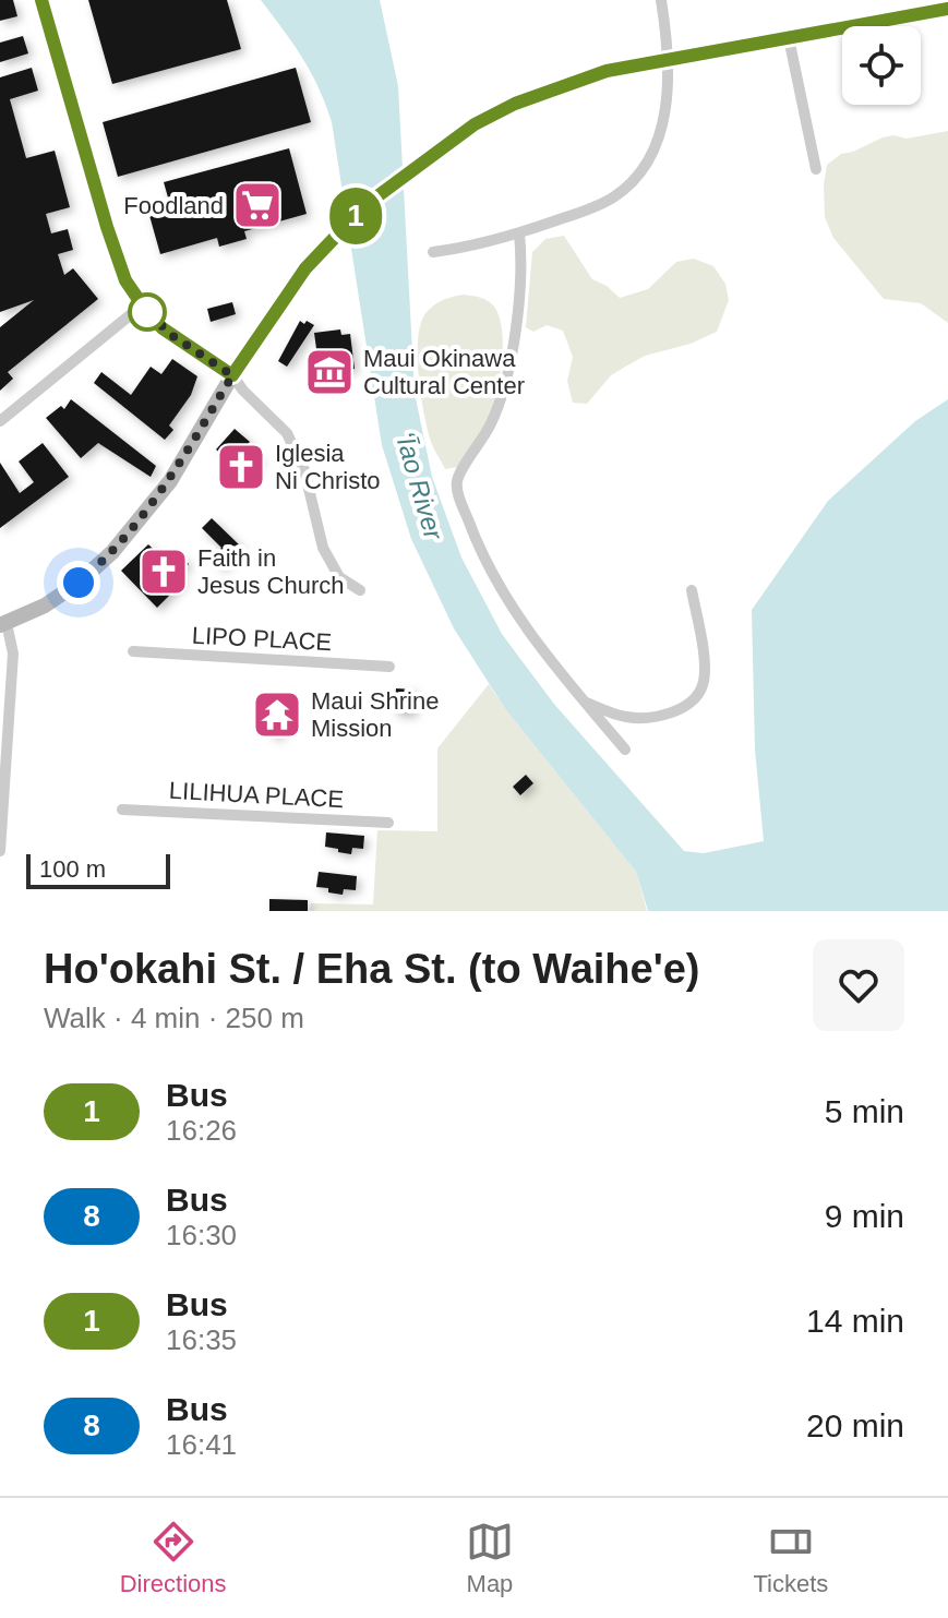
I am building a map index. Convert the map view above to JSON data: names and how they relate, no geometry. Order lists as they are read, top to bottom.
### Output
{
  "streets": {
    "street": ["LIPO PLACE", "LILIHUA PLACE"]
  },
  "water": ["ʻĪao River"],
  "places": {
    "supermarket": ["Foodland"],
    "museum": ["Maui Okinawa Cultural Center"],
    "church": ["Iglesia Ni Christo", "Faith in Jesus Church"],
    "temple": ["Maui Shrine Mission"]
  },
  "lines": ["bus line 1"],
  "scale_bar": "100 m",
  "page": {
    "on_map": "1",
    "scale": "100 m",
    "heading": ["Ho'okahi St. / Eha St. (to Waihe'e)", "Walk · 4 min · 250 m"],
    "list": [
      {
        "mark": "1",
        "name": "Bus",
        "note": "16:26",
        "value": "5 min"
      },
      {
        "mark": "8",
        "name": "Bus",
        "note": "16:30",
        "value": "9 min"
      },
      {
        "mark": "1",
        "name": "Bus",
        "note": "16:35",
        "value": "14 min"
      },
      {
        "mark": "8",
        "name": "Bus",
        "note": "16:41",
        "value": "20 min"
      }
    ],
    "tabs": ["Directions", "Map", "Tickets"]
  }
}
